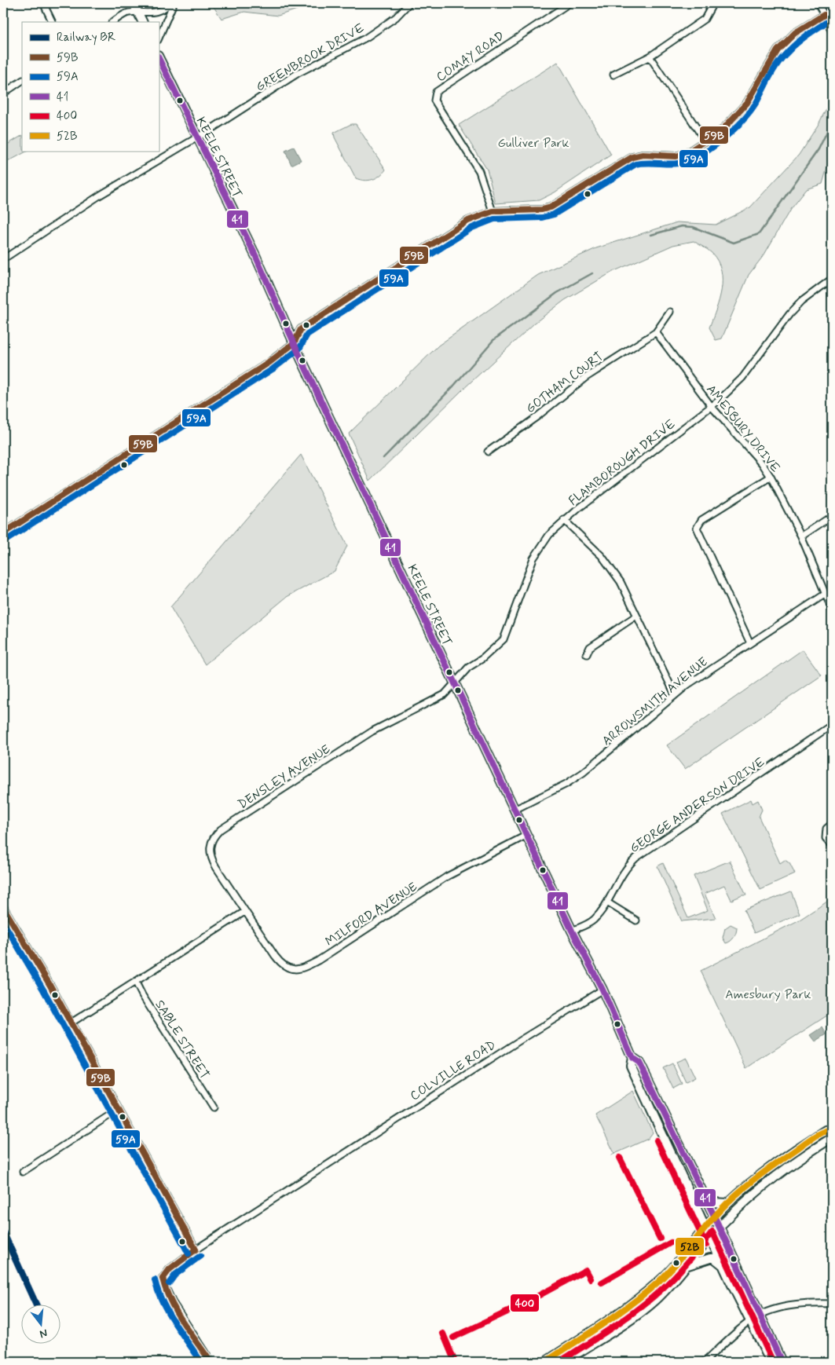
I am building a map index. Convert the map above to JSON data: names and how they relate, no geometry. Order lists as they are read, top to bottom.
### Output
{
  "streets": {
    "main road": ["KEELE STREET"],
    "street": [
      "COMAY ROAD",
      "GREENBROOK DRIVE",
      "GOTHAM COURT",
      "AMESBURY DRIVE",
      "FLAMBOROUGH DRIVE",
      "ARROWSMITH AVENUE",
      "DENSLEY AVENUE",
      "GEORGE ANDERSON DRIVE",
      "MILFORD AVENUE",
      "SABLE STREET",
      "COLVILLE ROAD"
    ]
  },
  "crossings": [
    ["GREENBROOK DRIVE", "KEELE STREET"],
    ["KEELE STREET", "FLAMBOROUGH DRIVE"],
    ["KEELE STREET", "ARROWSMITH AVENUE"],
    ["KEELE STREET", "DENSLEY AVENUE"],
    ["KEELE STREET", "GEORGE ANDERSON DRIVE"],
    ["KEELE STREET", "MILFORD AVENUE"],
    ["KEELE STREET", "COLVILLE ROAD"],
    ["GOTHAM COURT", "AMESBURY DRIVE"],
    ["AMESBURY DRIVE", "FLAMBOROUGH DRIVE"],
    ["AMESBURY DRIVE", "ARROWSMITH AVENUE"],
    ["FLAMBOROUGH DRIVE", "DENSLEY AVENUE"],
    ["DENSLEY AVENUE", "MILFORD AVENUE"]
  ],
  "parks": ["Gulliver Park", "Amesbury Park"],
  "lines": [
    "transit line 59B",
    "transit line 59A",
    "transit line 41",
    "transit line 52B",
    "transit line 400",
    "rail line BR"
  ],
  "legend": [
    "Railway BR",
    "59B",
    "59A",
    "41",
    "400",
    "52B"
  ],
  "north": "bottom"
}
